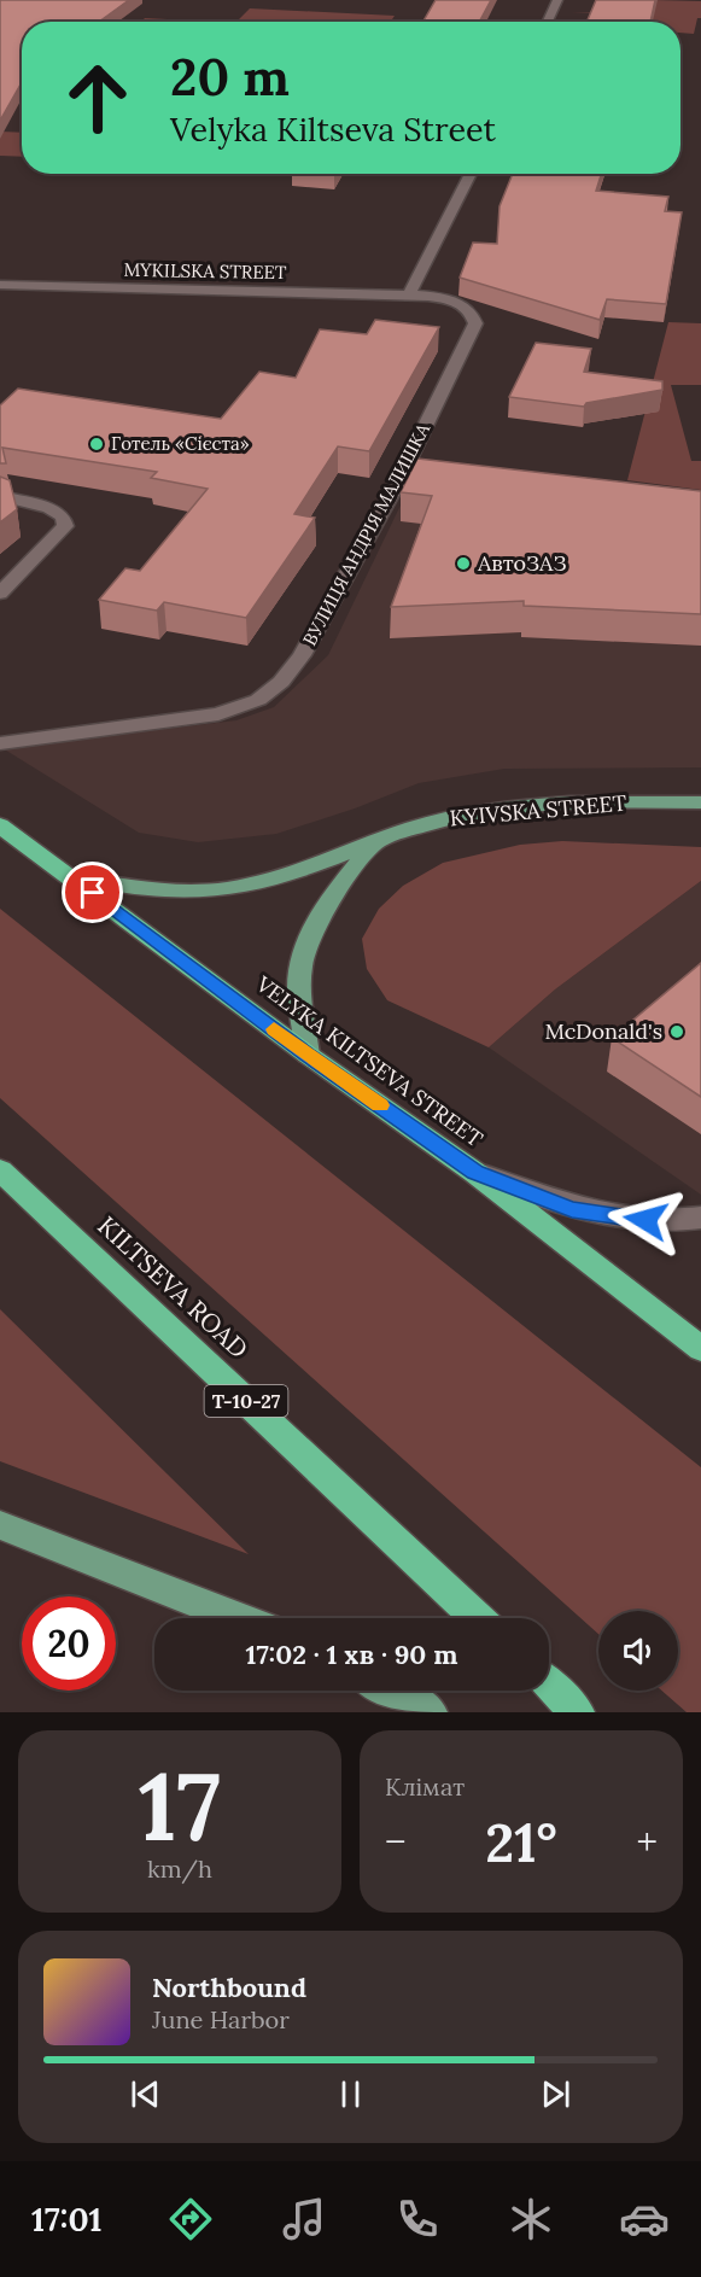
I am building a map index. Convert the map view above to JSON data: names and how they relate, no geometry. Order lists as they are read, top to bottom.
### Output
{
  "streets": {
    "highway": ["VELYKA KILTSEVA STREET", "KILTSEVA ROAD", "Т-10-27"],
    "main road": ["KYIVSKA STREET"],
    "street": ["MYKILSKA STREET", "ВУЛИЦЯ АНДРІЯ МАЛИШКА"]
  },
  "crossings": [
    ["MYKILSKA STREET", "ВУЛИЦЯ АНДРІЯ МАЛИШКА"],
    ["KYIVSKA STREET", "VELYKA KILTSEVA STREET"]
  ],
  "places": ["Готель «Сієста»", "АвтоЗАЗ", "McDonald's"],
  "page": {
    "turn": ["20 m", "Velyka Kiltseva Street"],
    "limit": "20",
    "trip": "17:02 · 1 хв · 90 m",
    "tile": [
      ["17", "km/h"],
      "Клімат"
    ],
    "heat": ["−", "21°", "+"],
    "song": ["Northbound", "June Harbor"],
    "tabs": "17:01"
  }
}
